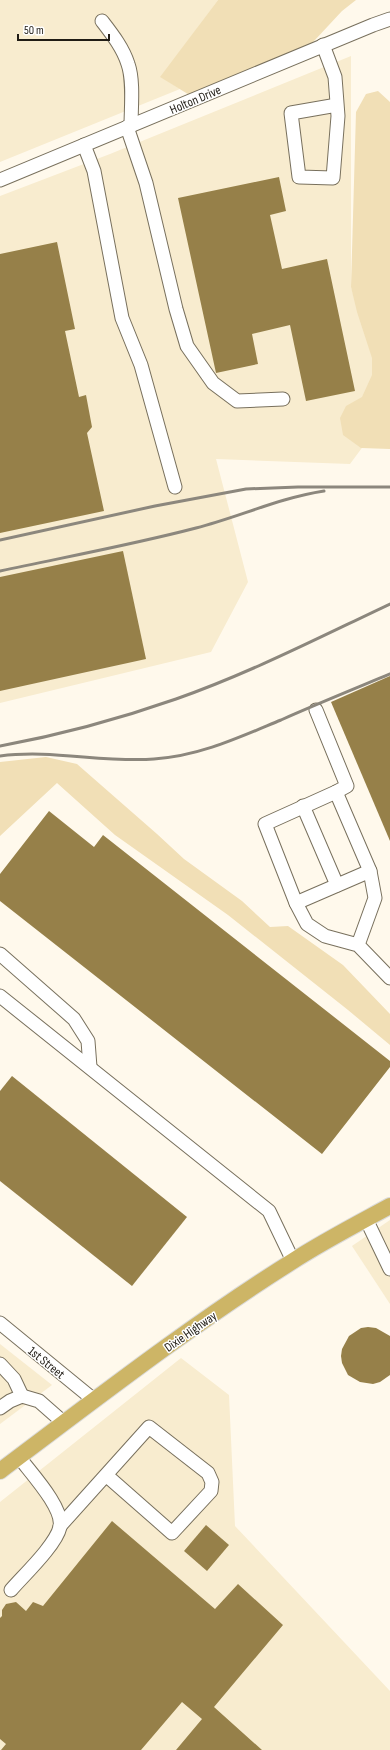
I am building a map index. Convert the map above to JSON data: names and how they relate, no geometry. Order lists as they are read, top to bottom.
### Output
{
  "streets": {
    "main road": ["Dixie Highway"],
    "street": ["Holton Drive", "1st Street"]
  },
  "crossings": [
    ["Dixie Highway", "1st Street"]
  ],
  "scale_bar": "50 m"
}
